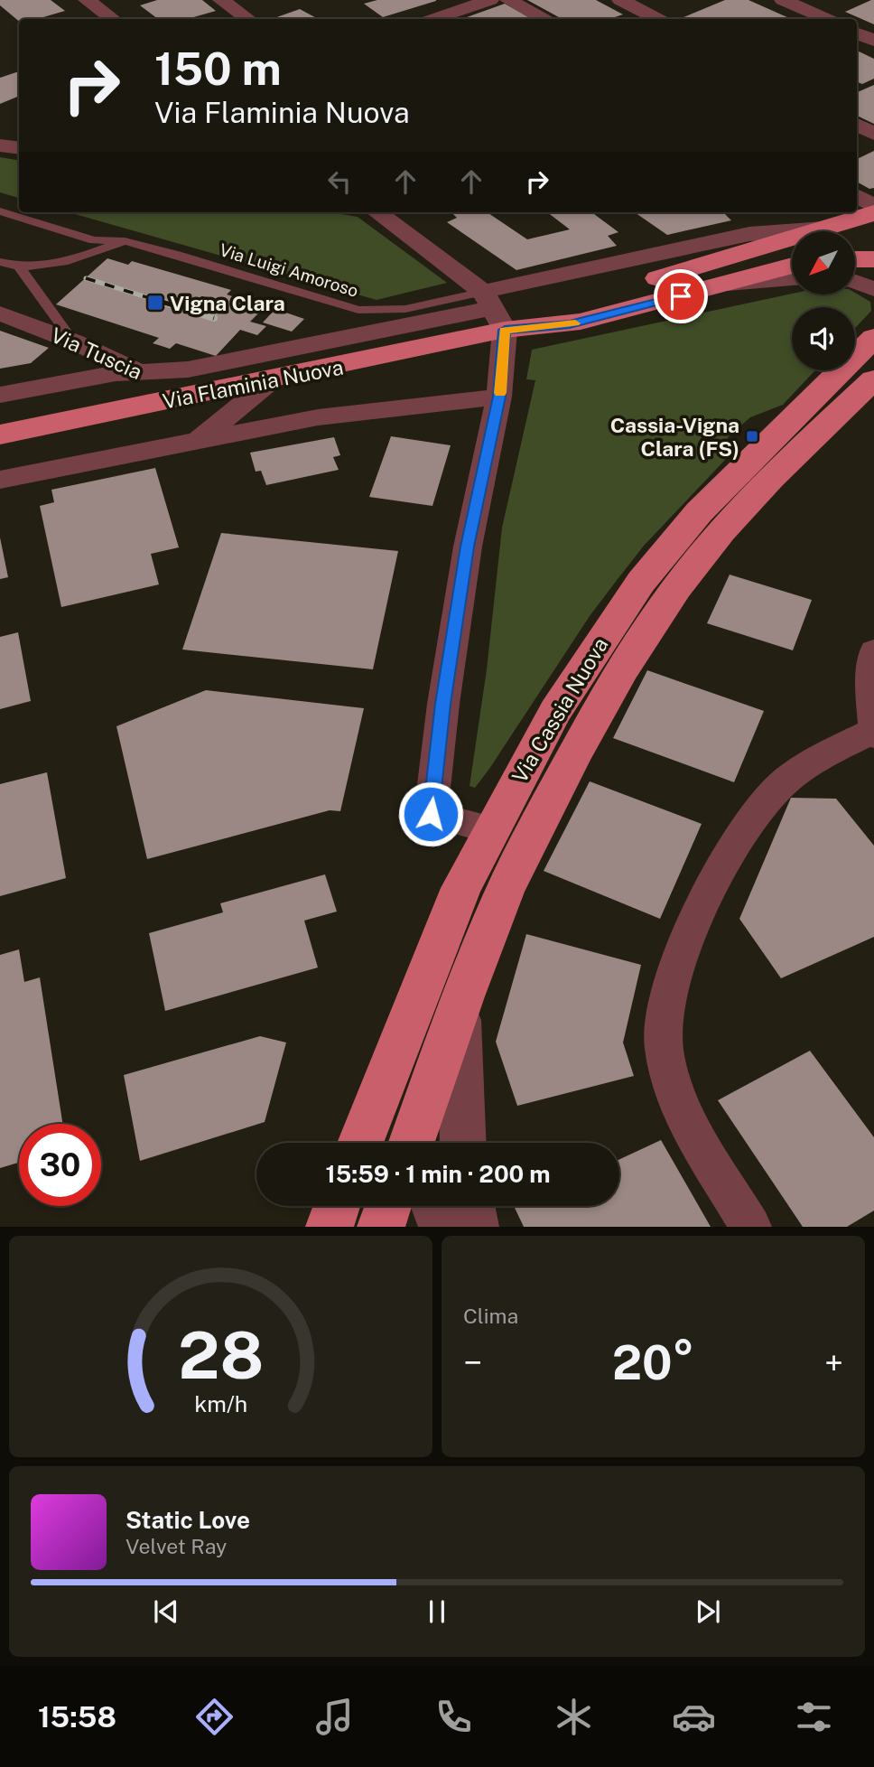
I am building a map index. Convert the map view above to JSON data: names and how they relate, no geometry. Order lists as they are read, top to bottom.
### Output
{
  "streets": {
    "main road": ["Via Flaminia Nuova", "Via Cassia Nuova"],
    "street": ["Via Tuscia"],
    "lane": ["Via Luigi Amoroso"]
  },
  "crossings": [
    ["Via Luigi Amoroso", "Via Flaminia Nuova"],
    ["Via Tuscia", "Via Flaminia Nuova"]
  ],
  "places": {
    "transit": ["Vigna Clara", "Cassia-Vigna Clara (FS)"]
  },
  "north": "bottom left",
  "page": {
    "turn": ["150 m", "Via Flaminia Nuova"],
    "limit": "30",
    "trip": "15:59 · 1 min · 200 m",
    "tile": "Clima",
    "heat": ["−", "20°", "+"],
    "song": ["Static Love", "Velvet Ray"],
    "tabs": "15:58",
    "gauge": ["28", "km/h"]
  }
}
